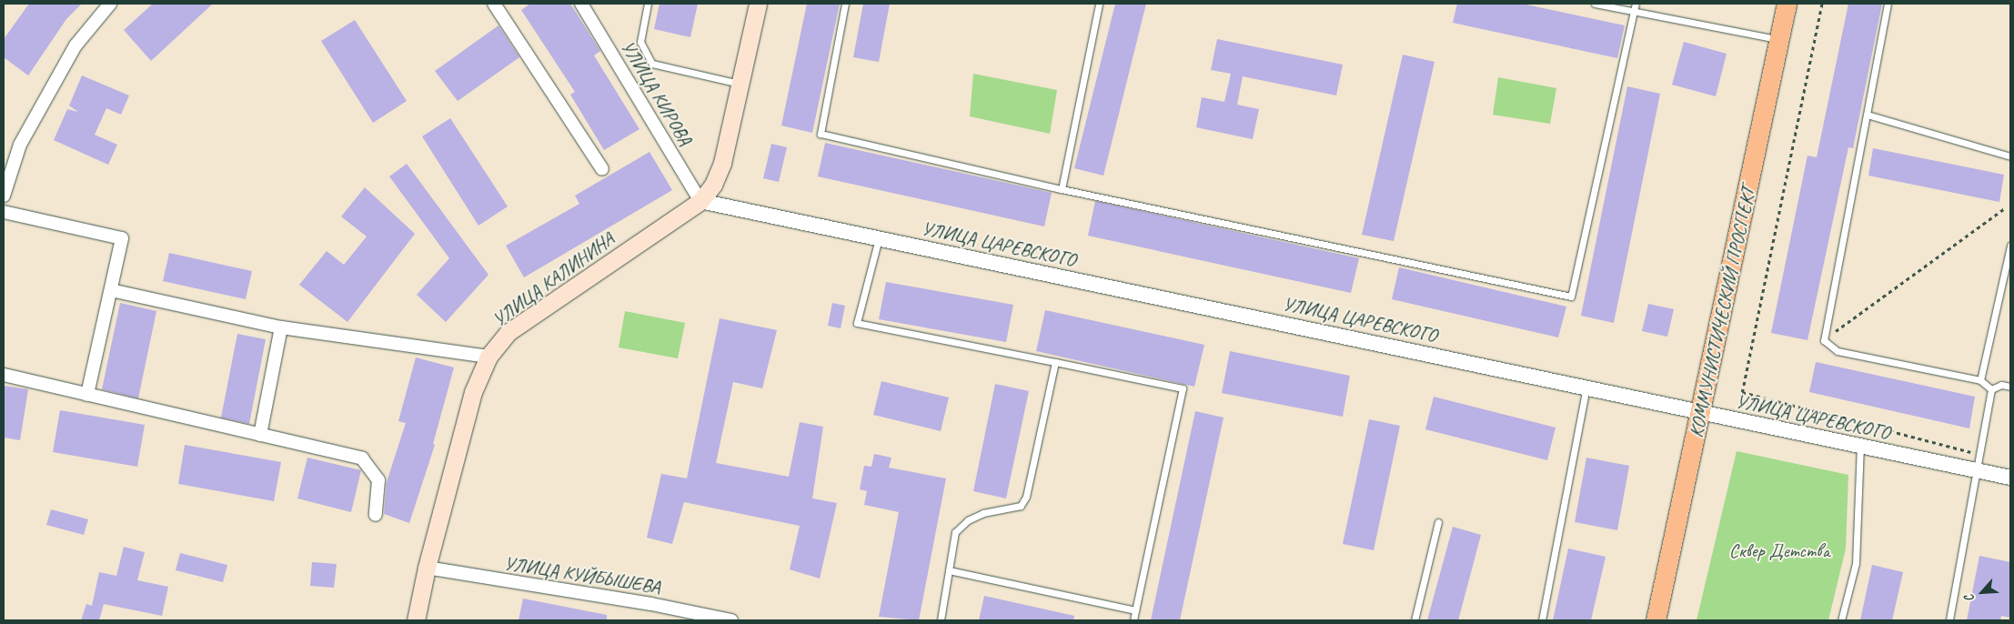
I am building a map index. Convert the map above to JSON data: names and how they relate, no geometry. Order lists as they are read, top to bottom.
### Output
{
  "streets": {
    "main road": ["УЛИЦА КАЛИНИНА", "КОММУНИСТИЧЕСКИЙ ПРОСПЕКТ"],
    "street": ["УЛИЦА КИРОВА", "УЛИЦА ЦАРЕВСКОГО", "УЛИЦА КУЙБЫШЕВА"]
  },
  "crossings": [
    ["УЛИЦА КИРОВА", "УЛИЦА ЦАРЕВСКОГО"],
    ["УЛИЦА КИРОВА", "УЛИЦА КАЛИНИНА"],
    ["УЛИЦА ЦАРЕВСКОГО", "УЛИЦА КАЛИНИНА"],
    ["УЛИЦА ЦАРЕВСКОГО", "КОММУНИСТИЧЕСКИЙ ПРОСПЕКТ"],
    ["УЛИЦА КАЛИНИНА", "УЛИЦА КУЙБЫШЕВА"]
  ],
  "parks": ["Сквер Детства"],
  "north": "bottom left"
}
